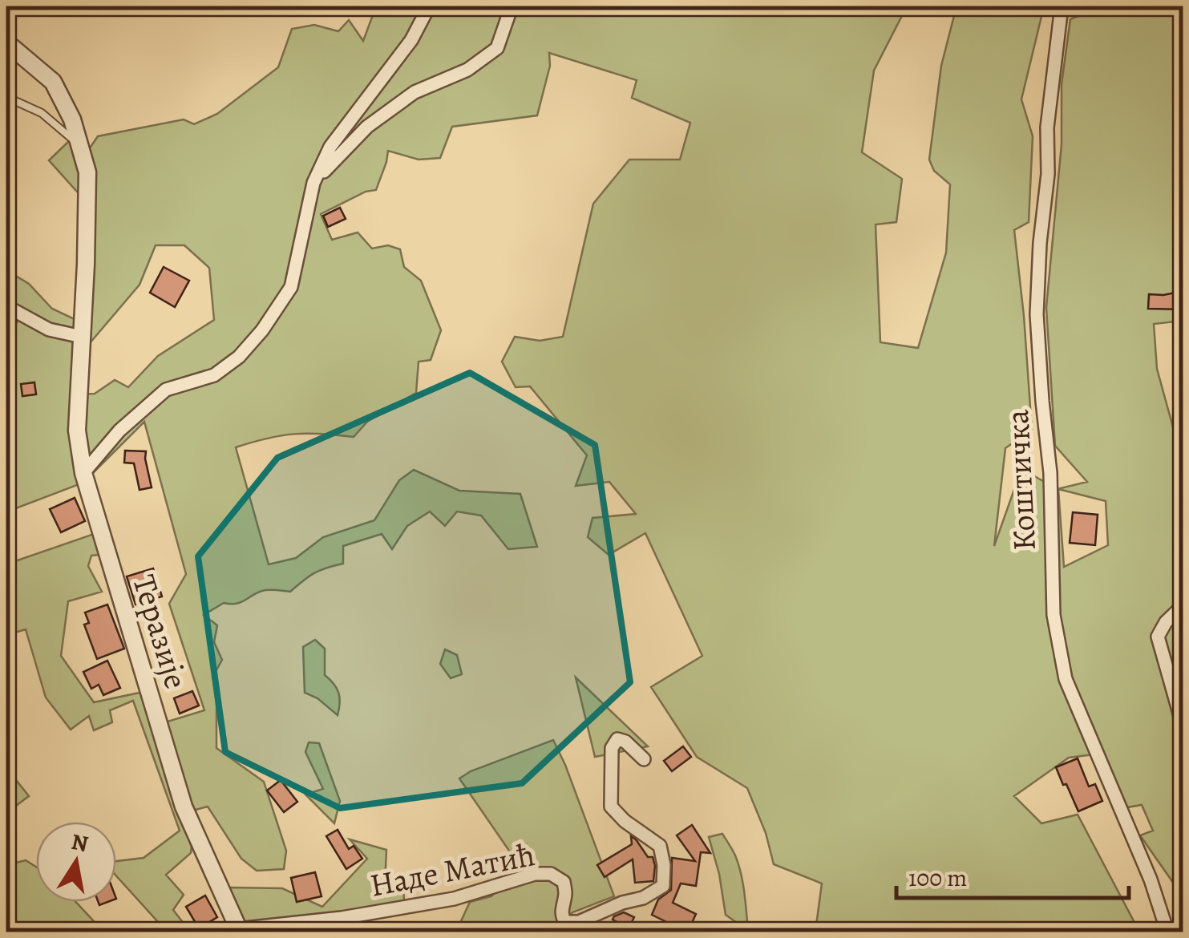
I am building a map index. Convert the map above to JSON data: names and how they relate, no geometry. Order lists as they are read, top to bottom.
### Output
{
  "streets": {
    "street": ["Коштичка", "Теразије", "Наде Матић"]
  },
  "crossings": [
    ["Теразије", "Наде Матић"]
  ],
  "scale_bar": "100 m",
  "north": "top"
}
